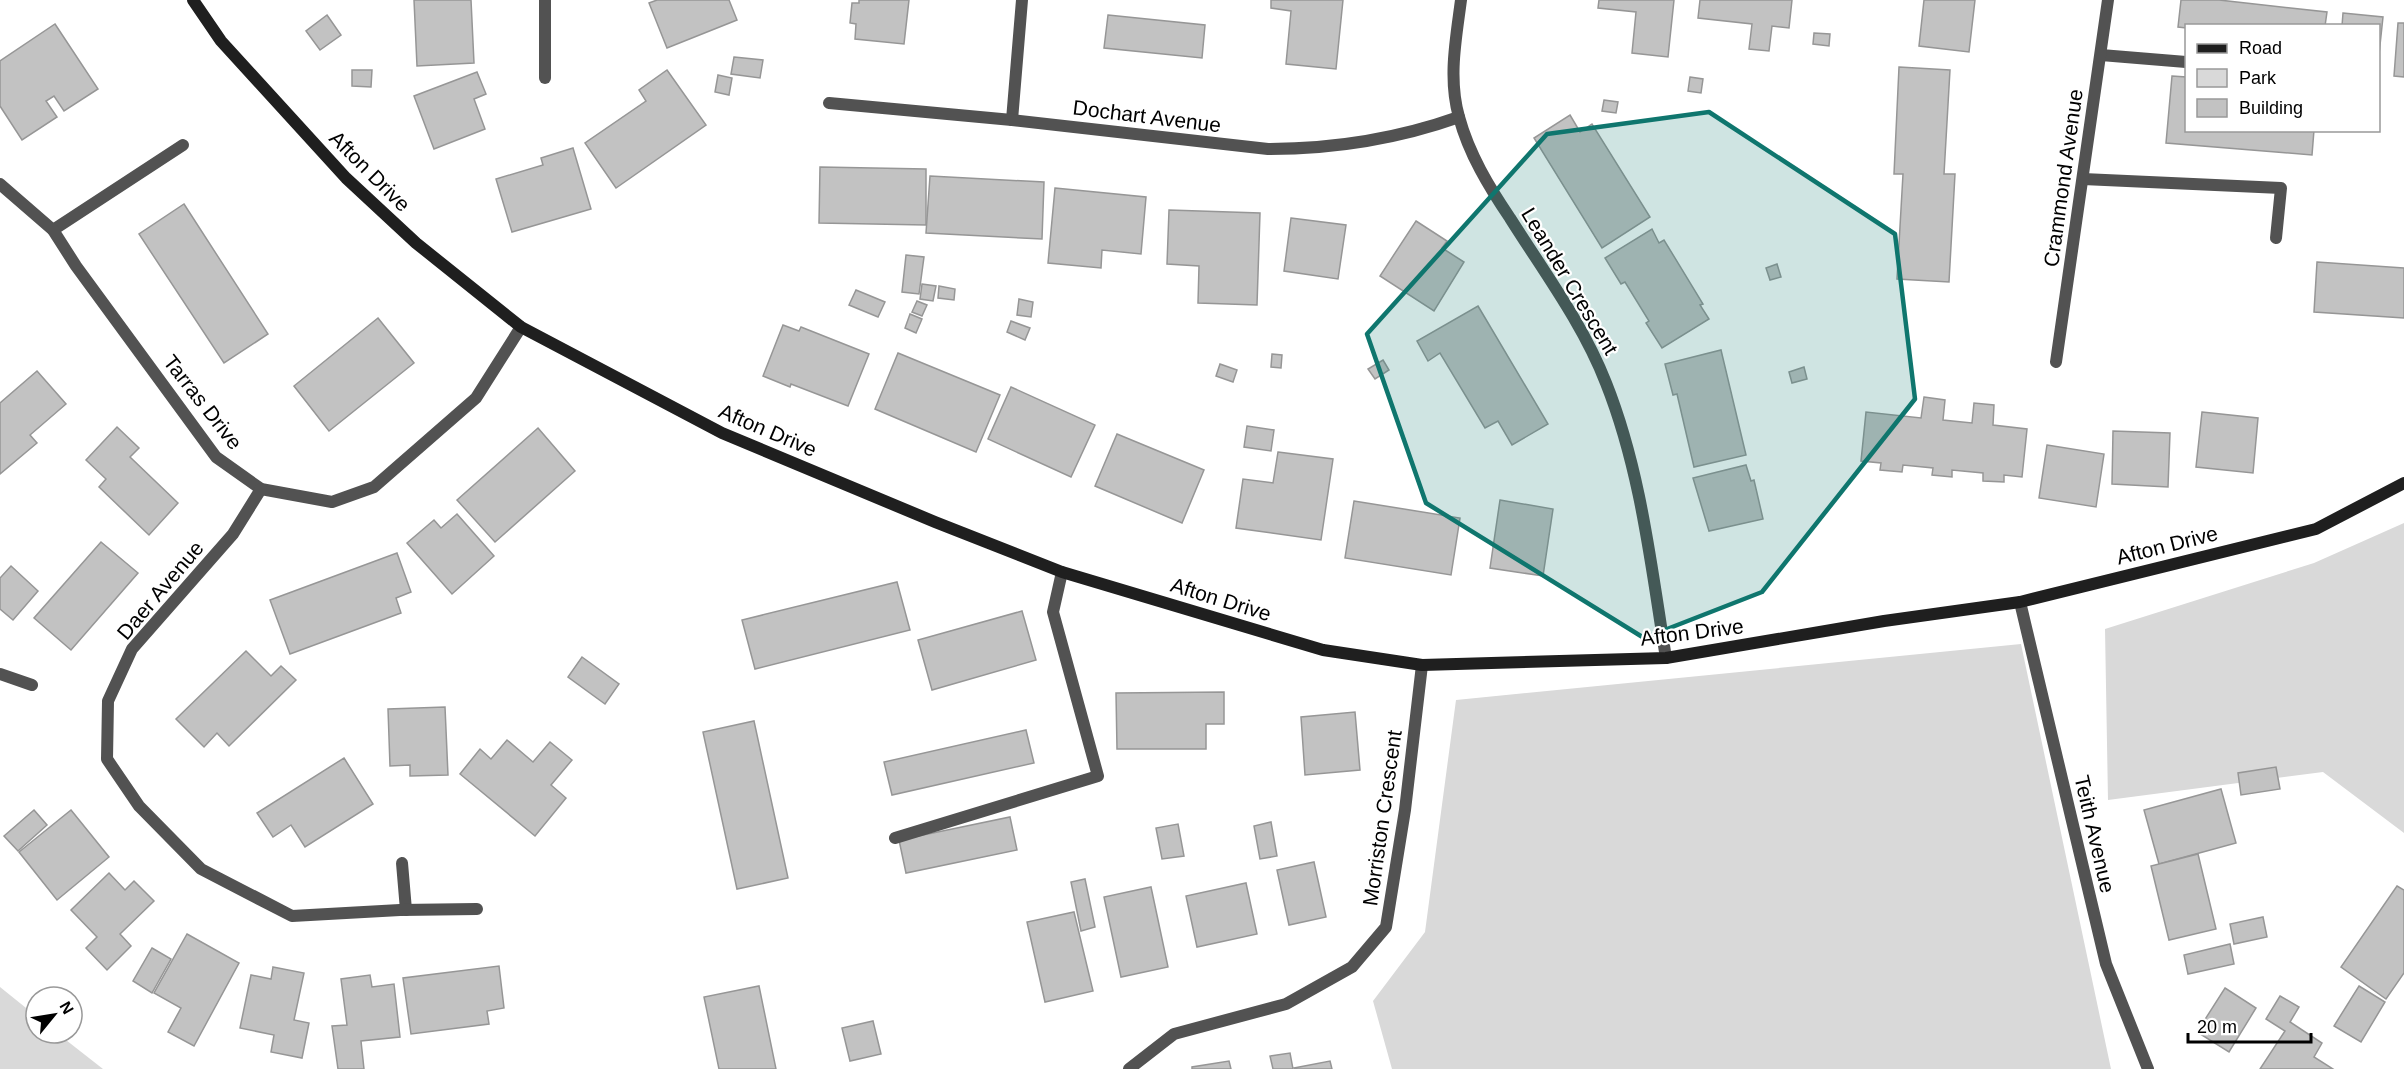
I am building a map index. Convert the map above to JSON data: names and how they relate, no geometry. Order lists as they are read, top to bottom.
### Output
{
  "streets": {
    "street": [
      "Dochart Avenue",
      "Afton Drive",
      "Crammond Avenue",
      "Leander Crescent",
      "Tarras Drive",
      "Daer Avenue",
      "Morriston Crescent",
      "Teith Avenue"
    ]
  },
  "crossings": [
    ["Dochart Avenue", "Leander Crescent"],
    ["Afton Drive", "Leander Crescent"],
    ["Afton Drive", "Tarras Drive"],
    ["Afton Drive", "Morriston Crescent"],
    ["Afton Drive", "Teith Avenue"],
    ["Tarras Drive", "Daer Avenue"]
  ],
  "legend": ["Road", "Park", "Building"],
  "scale_bar": "20 m",
  "north": "top right"
}
